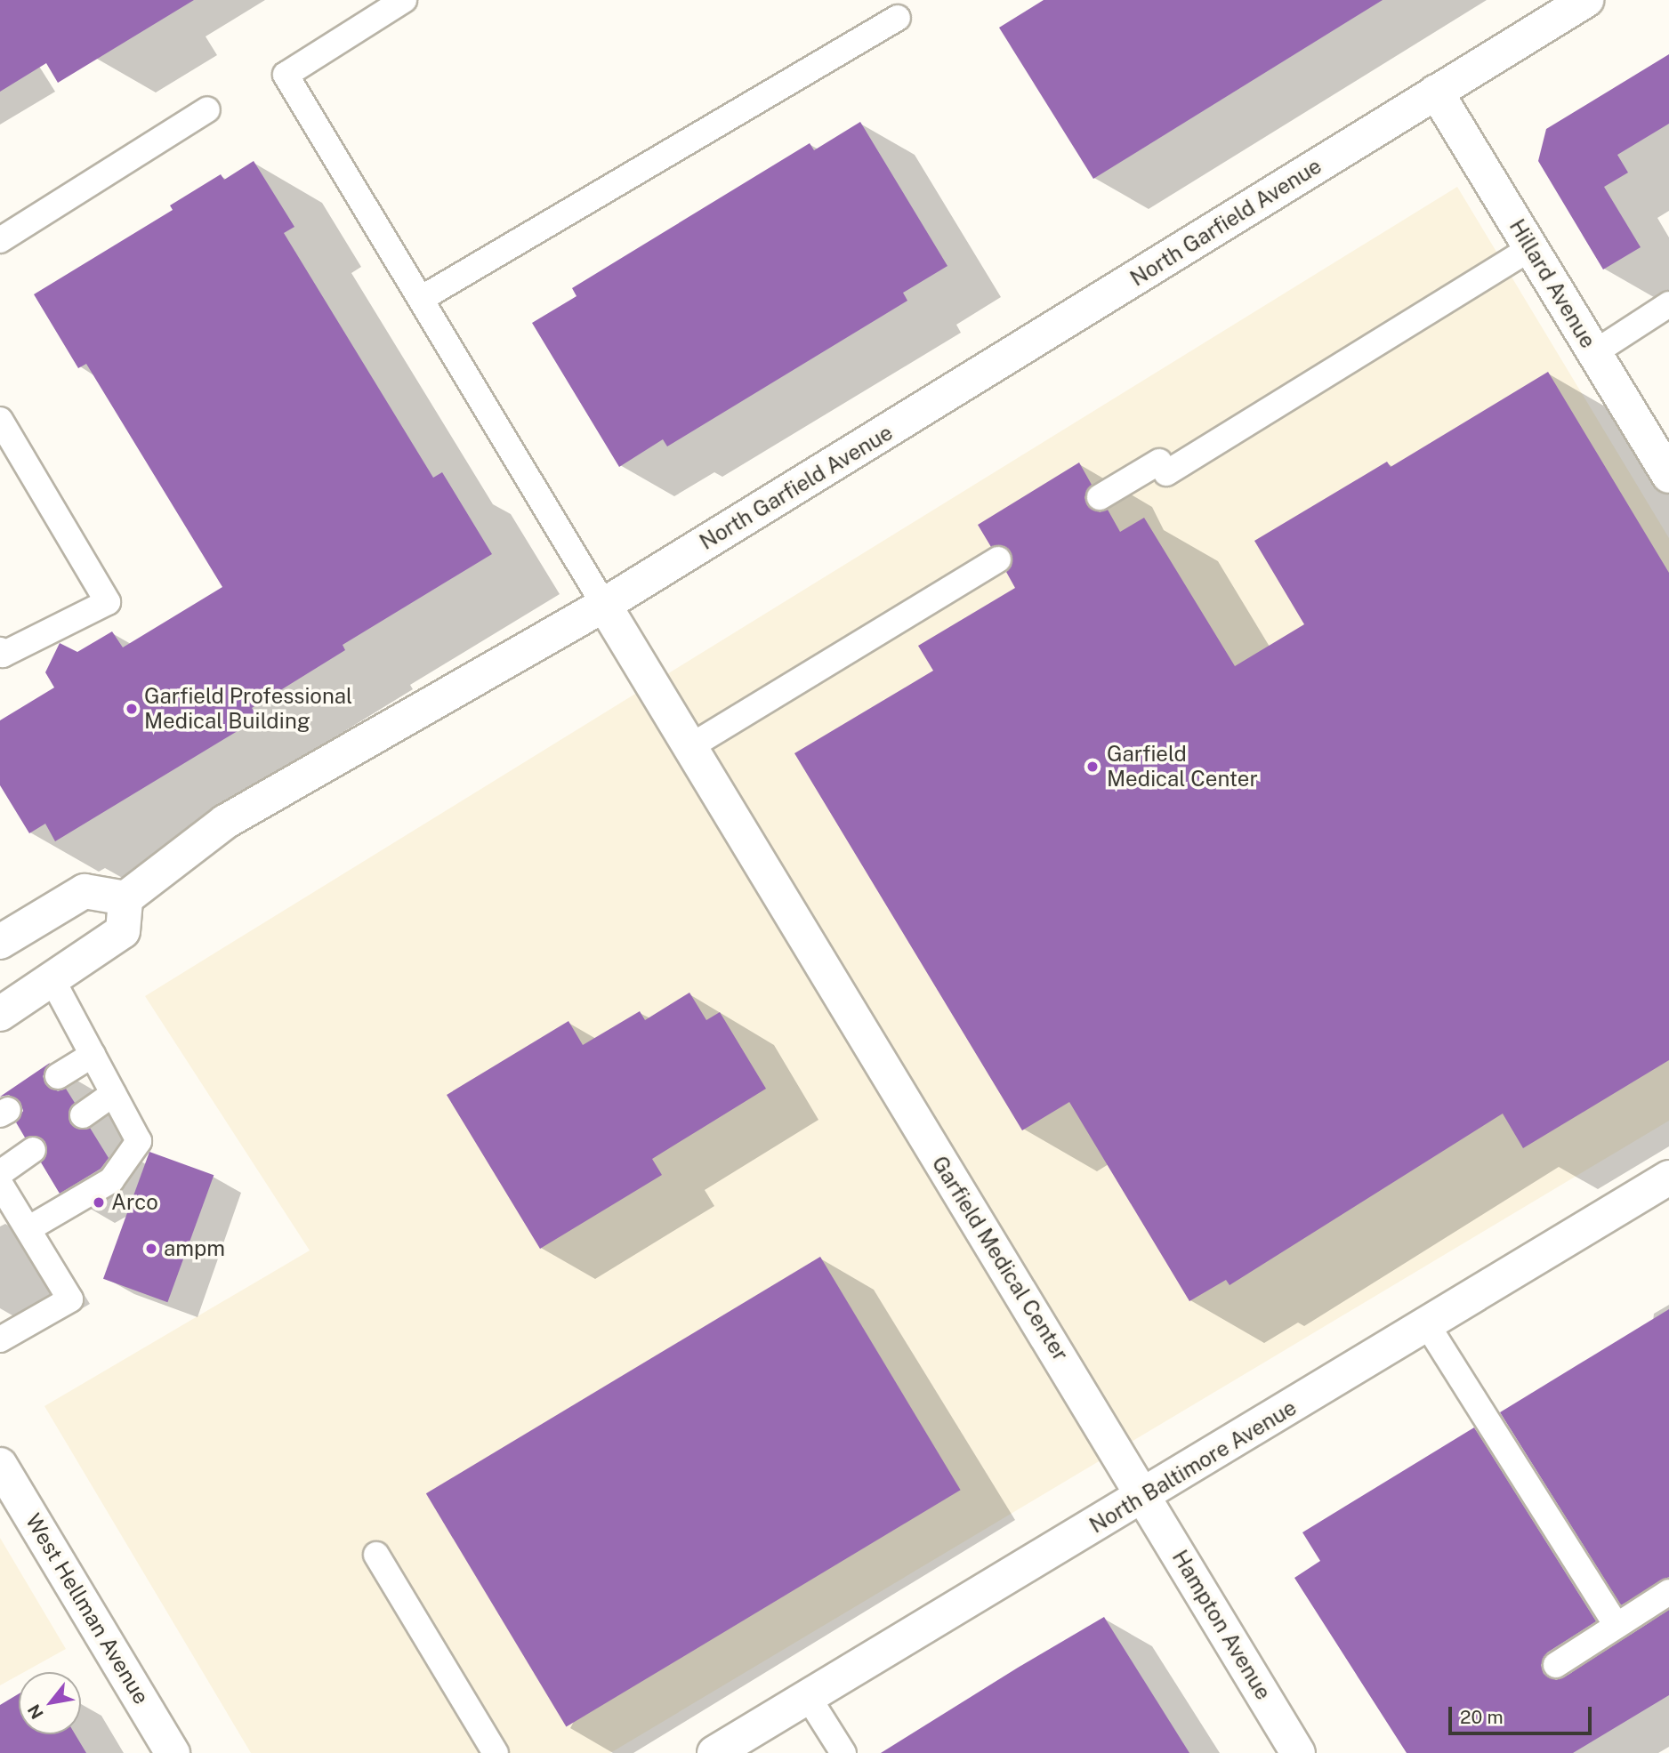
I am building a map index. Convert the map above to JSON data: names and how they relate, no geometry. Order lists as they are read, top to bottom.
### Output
{
  "streets": {
    "street": [
      "North Garfield Avenue",
      "Hillard Avenue",
      "Garfield Medical Center",
      "North Baltimore Avenue",
      "West Hellman Avenue",
      "Hampton Avenue"
    ]
  },
  "crossings": [
    ["North Garfield Avenue", "Hillard Avenue"],
    ["North Garfield Avenue", "Garfield Medical Center"],
    ["Garfield Medical Center", "North Baltimore Avenue"],
    ["Garfield Medical Center", "Hampton Avenue"],
    ["North Baltimore Avenue", "Hampton Avenue"]
  ],
  "places": [
    "Garfield Professional Medical Building",
    "Garfield Medical Center",
    "Arco",
    "ampm"
  ],
  "scale_bar": "20 m",
  "north": "bottom left"
}
